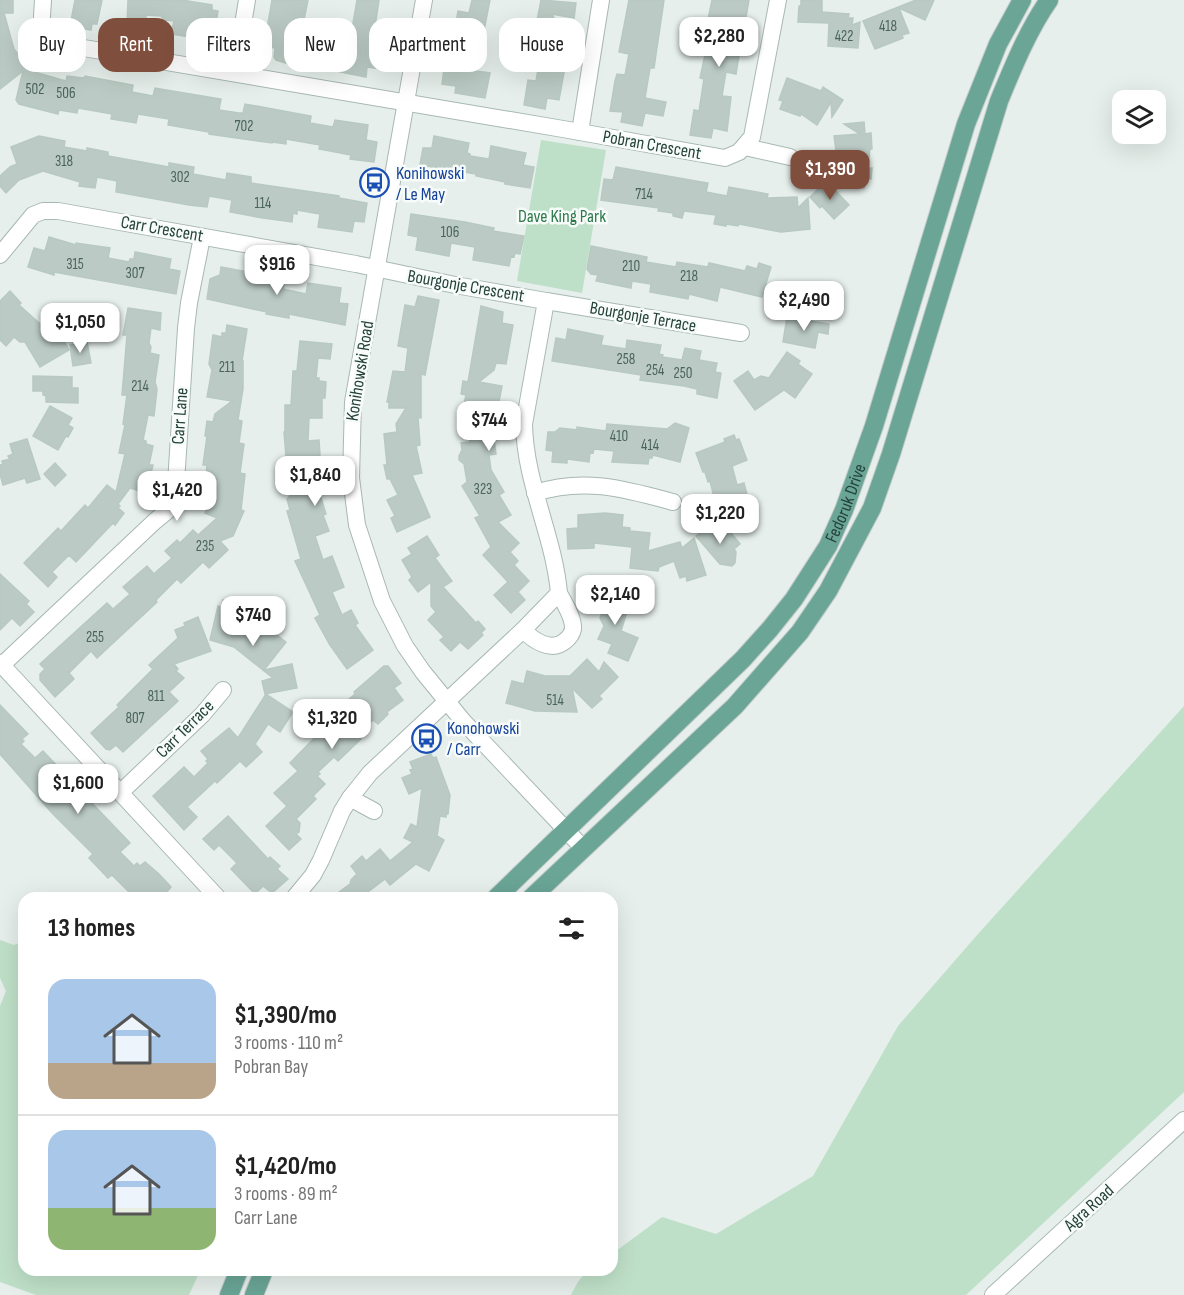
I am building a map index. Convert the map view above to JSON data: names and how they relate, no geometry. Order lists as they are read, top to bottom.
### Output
{
  "streets": {
    "main road": ["Fedoruk Drive"],
    "street": [
      "Pobran Crescent",
      "Carr Crescent",
      "Bourgonje Crescent",
      "Bourgonje Terrace",
      "Konihowski Road",
      "Carr Lane",
      "Carr Terrace",
      "Agra Road"
    ]
  },
  "crossings": [
    ["Pobran Crescent", "Konihowski Road"],
    ["Carr Crescent", "Bourgonje Crescent"],
    ["Carr Crescent", "Konihowski Road"],
    ["Carr Crescent", "Carr Lane"],
    ["Bourgonje Crescent", "Bourgonje Terrace"],
    ["Bourgonje Crescent", "Konihowski Road"],
    ["Konihowski Road", "Fedoruk Drive"]
  ],
  "parks": ["Dave King Park"],
  "places": {
    "bus stop": ["Konihowski / Le May", "Konohowski / Carr"]
  },
  "house_numbers": [
    "418",
    "422",
    "502",
    "506",
    "702",
    "318",
    "302",
    "714",
    "114",
    "106",
    "315",
    "210",
    "307",
    "218",
    "258",
    "211",
    "254",
    "250",
    "214",
    "410",
    "414",
    "323",
    "235",
    "255",
    "811",
    "514",
    "807"
  ],
  "page": {
    "price": [
      "$2,280",
      "$1,390",
      "$916",
      "$2,490",
      "$1,050",
      "$744",
      "$1,840",
      "$1,420",
      "$1,220",
      "$2,140",
      "$740",
      "$1,320",
      "$1,600"
    ],
    "chip": [
      "Buy",
      "Rent",
      "Filters",
      "New",
      "Apartment",
      "House"
    ],
    "heading": "13 homes",
    "list": [
      {
        "name": "$1,390/mo",
        "note": "3 rooms · 110 m² · Pobran Bay"
      },
      {
        "name": "$1,420/mo",
        "note": "3 rooms · 89 m² · Carr Lane"
      }
    ]
  }
}
